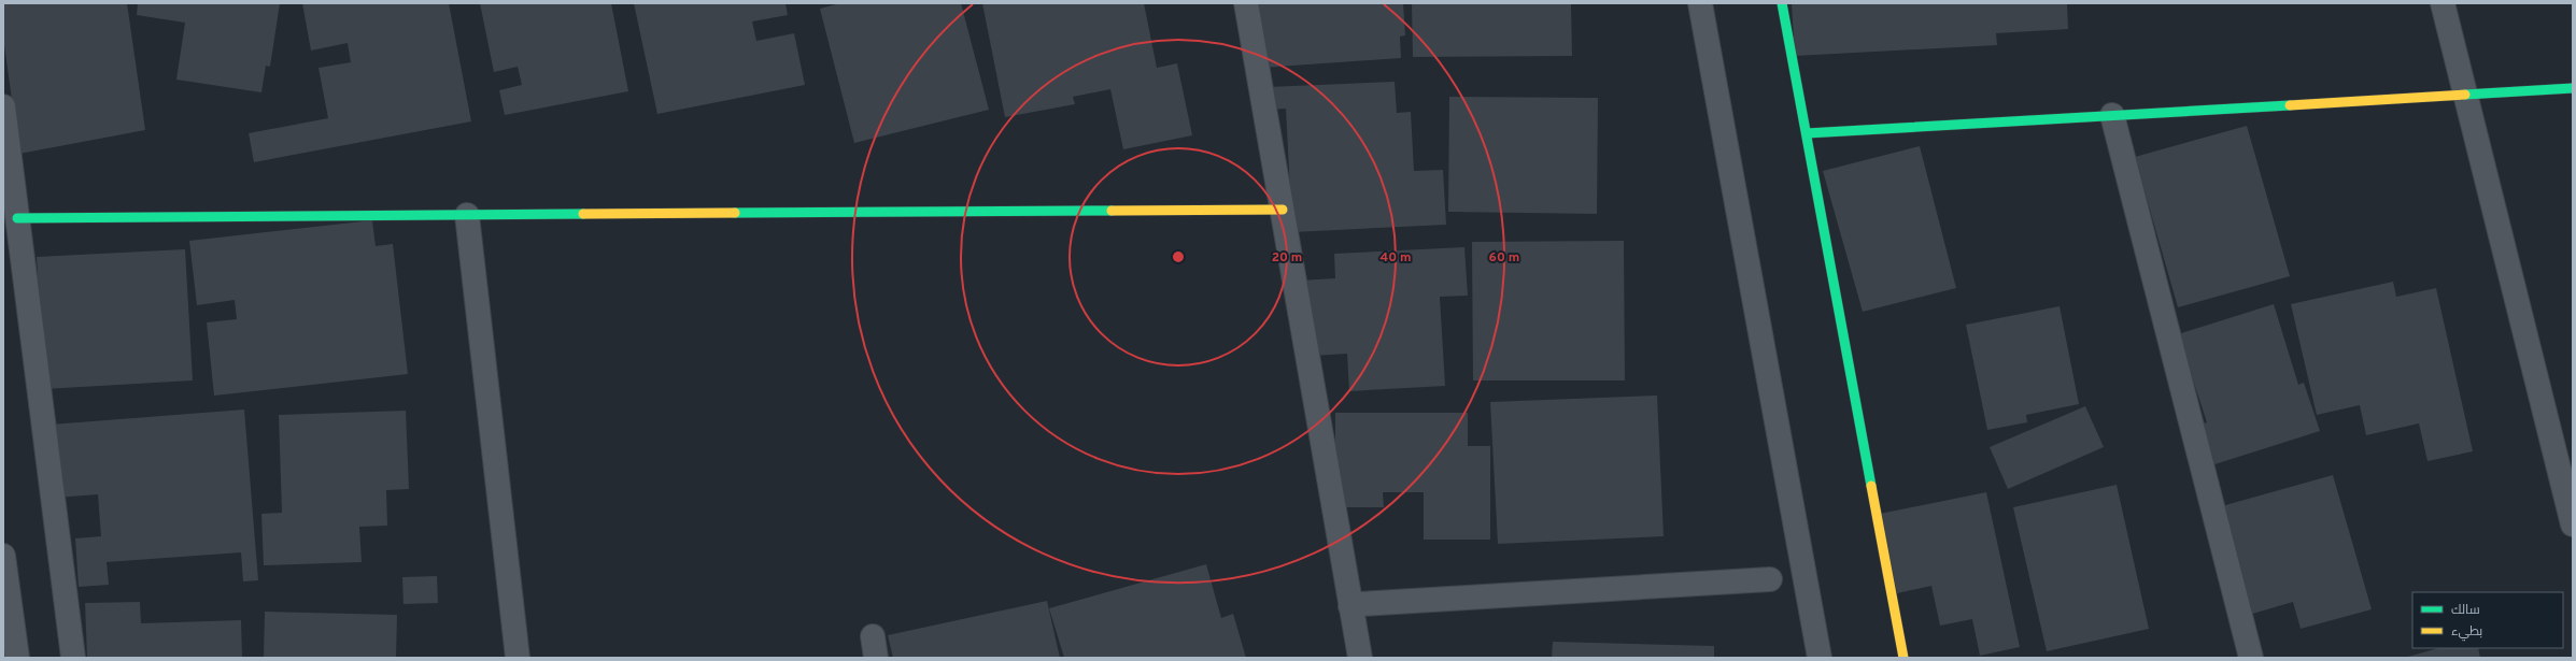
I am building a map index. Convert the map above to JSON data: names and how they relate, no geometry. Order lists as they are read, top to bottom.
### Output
{
  "legend": ["سالك", "بطيء"],
  "rings": ["20 m", "40 m", "60 m"]
}
